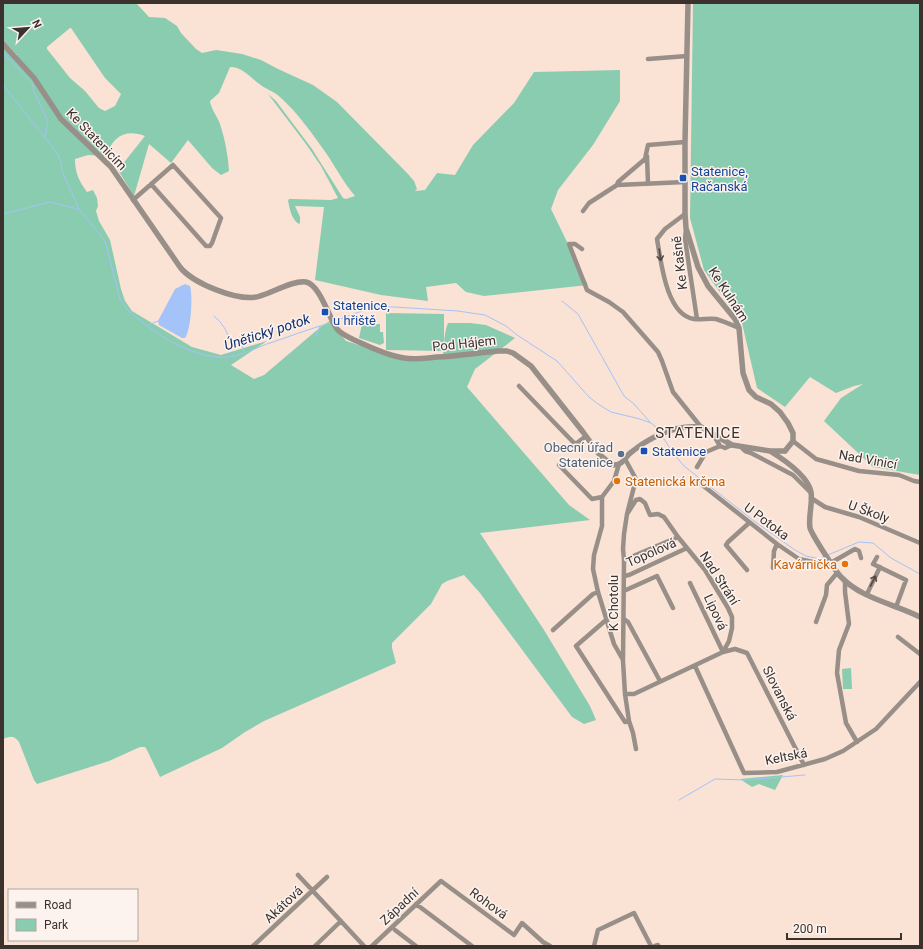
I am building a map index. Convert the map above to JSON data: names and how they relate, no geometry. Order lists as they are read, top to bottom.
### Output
{
  "streets": {
    "street": [
      "Ke Statenicím",
      "Ke Kašně",
      "Ke Kulnám",
      "Pod Hájem",
      "Nad Vinicí",
      "U Školy",
      "U Potoka",
      "Topolová",
      "Nad Strání",
      "K Chotolu",
      "Lipová",
      "Slovanská",
      "Keltská",
      "Rohová",
      "Akátová",
      "Západní"
    ]
  },
  "crossings": [
    ["Ke Statenicím", "Pod Hájem"],
    ["Ke Kašně", "Ke Kulnám"],
    ["Ke Kulnám", "Nad Vinicí"],
    ["Topolová", "Nad Strání"],
    ["Topolová", "K Chotolu"],
    ["Topolová", "Lipová"],
    ["Topolová", "Slovanská"],
    ["Topolová", "Keltská"],
    ["Nad Strání", "K Chotolu"],
    ["Nad Strání", "Lipová"],
    ["Nad Strání", "Slovanská"],
    ["Nad Strání", "Keltská"],
    ["K Chotolu", "Lipová"],
    ["K Chotolu", "Slovanská"],
    ["K Chotolu", "Keltská"],
    ["Lipová", "Slovanská"],
    ["Lipová", "Keltská"],
    ["Slovanská", "Keltská"],
    ["Rohová", "Západní"]
  ],
  "districts": ["STATENICE"],
  "water": ["Únětický potok"],
  "places": {
    "transit": ["Statenice, Račanská", "Statenice, u hřiště", "Statenice"],
    "other": ["Obecní úřad Statenice", "Statenická krčma", "Kavárnička"]
  },
  "legend": ["Road", "Park"],
  "scale_bar": "200 m",
  "north": "top right"
}
